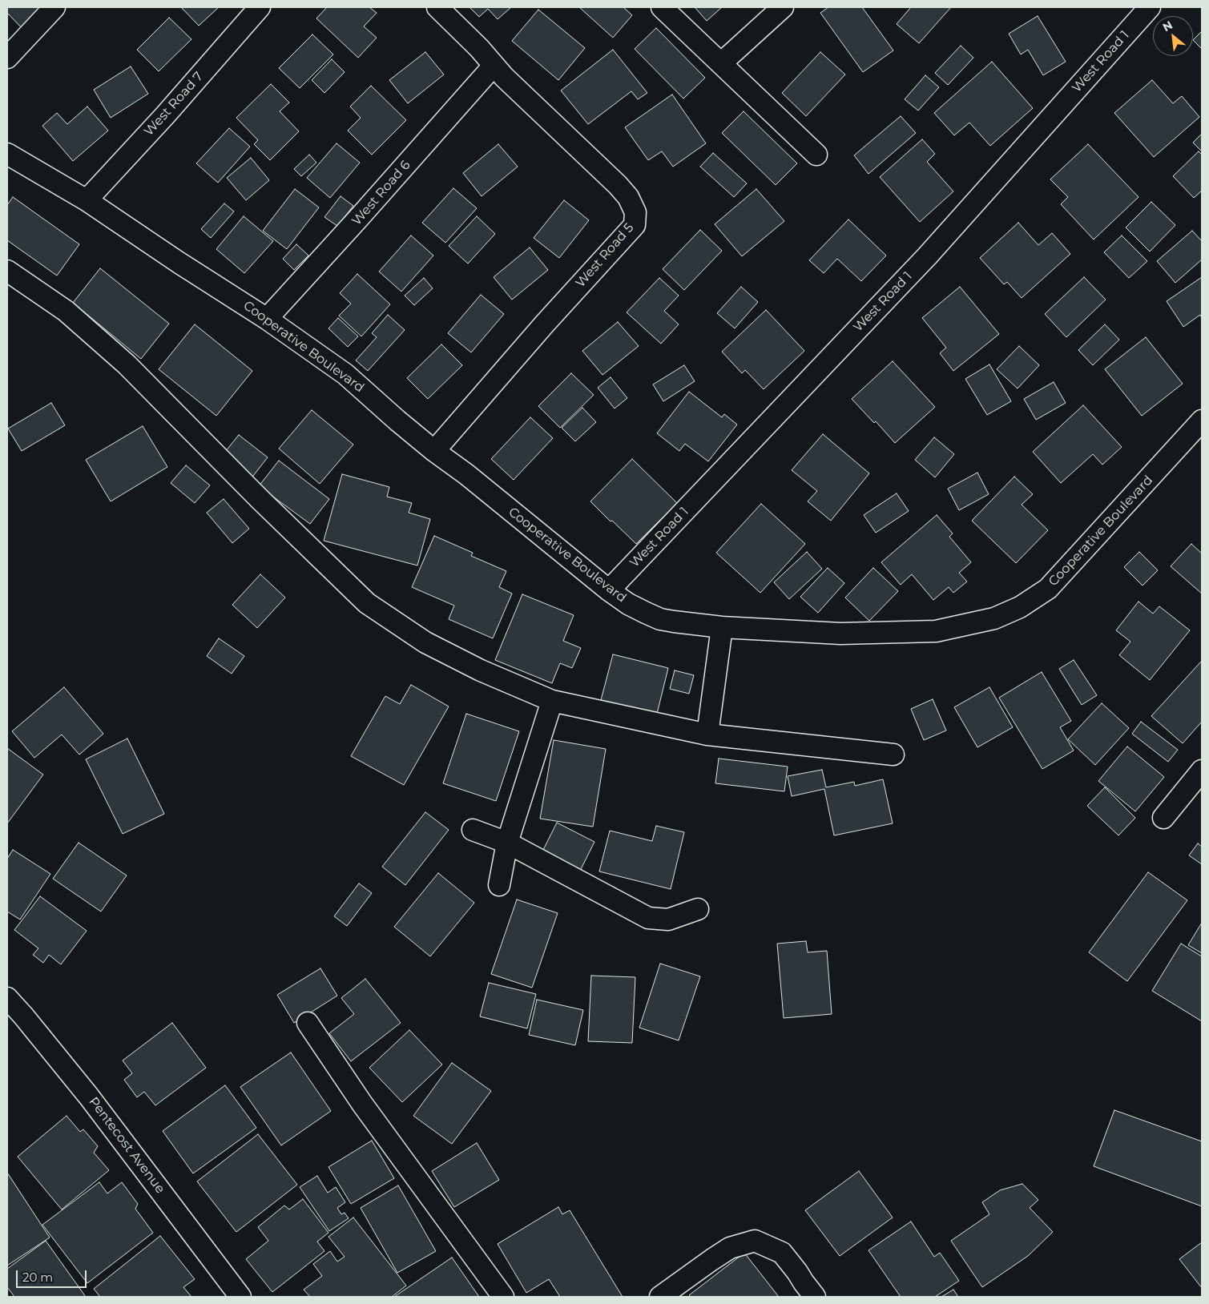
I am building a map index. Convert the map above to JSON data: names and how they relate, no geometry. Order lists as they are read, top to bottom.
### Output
{
  "streets": {
    "street": [
      "West Road 1",
      "West Road 7",
      "West Road 6",
      "West Road 5",
      "Cooperative Boulevard",
      "Pentecost Avenue"
    ]
  },
  "crossings": [
    ["West Road 1", "Cooperative Boulevard"],
    ["West Road 7", "Cooperative Boulevard"],
    ["West Road 6", "West Road 5"],
    ["West Road 6", "Cooperative Boulevard"],
    ["West Road 5", "Cooperative Boulevard"]
  ],
  "scale_bar": "20 m",
  "north": "top left"
}
